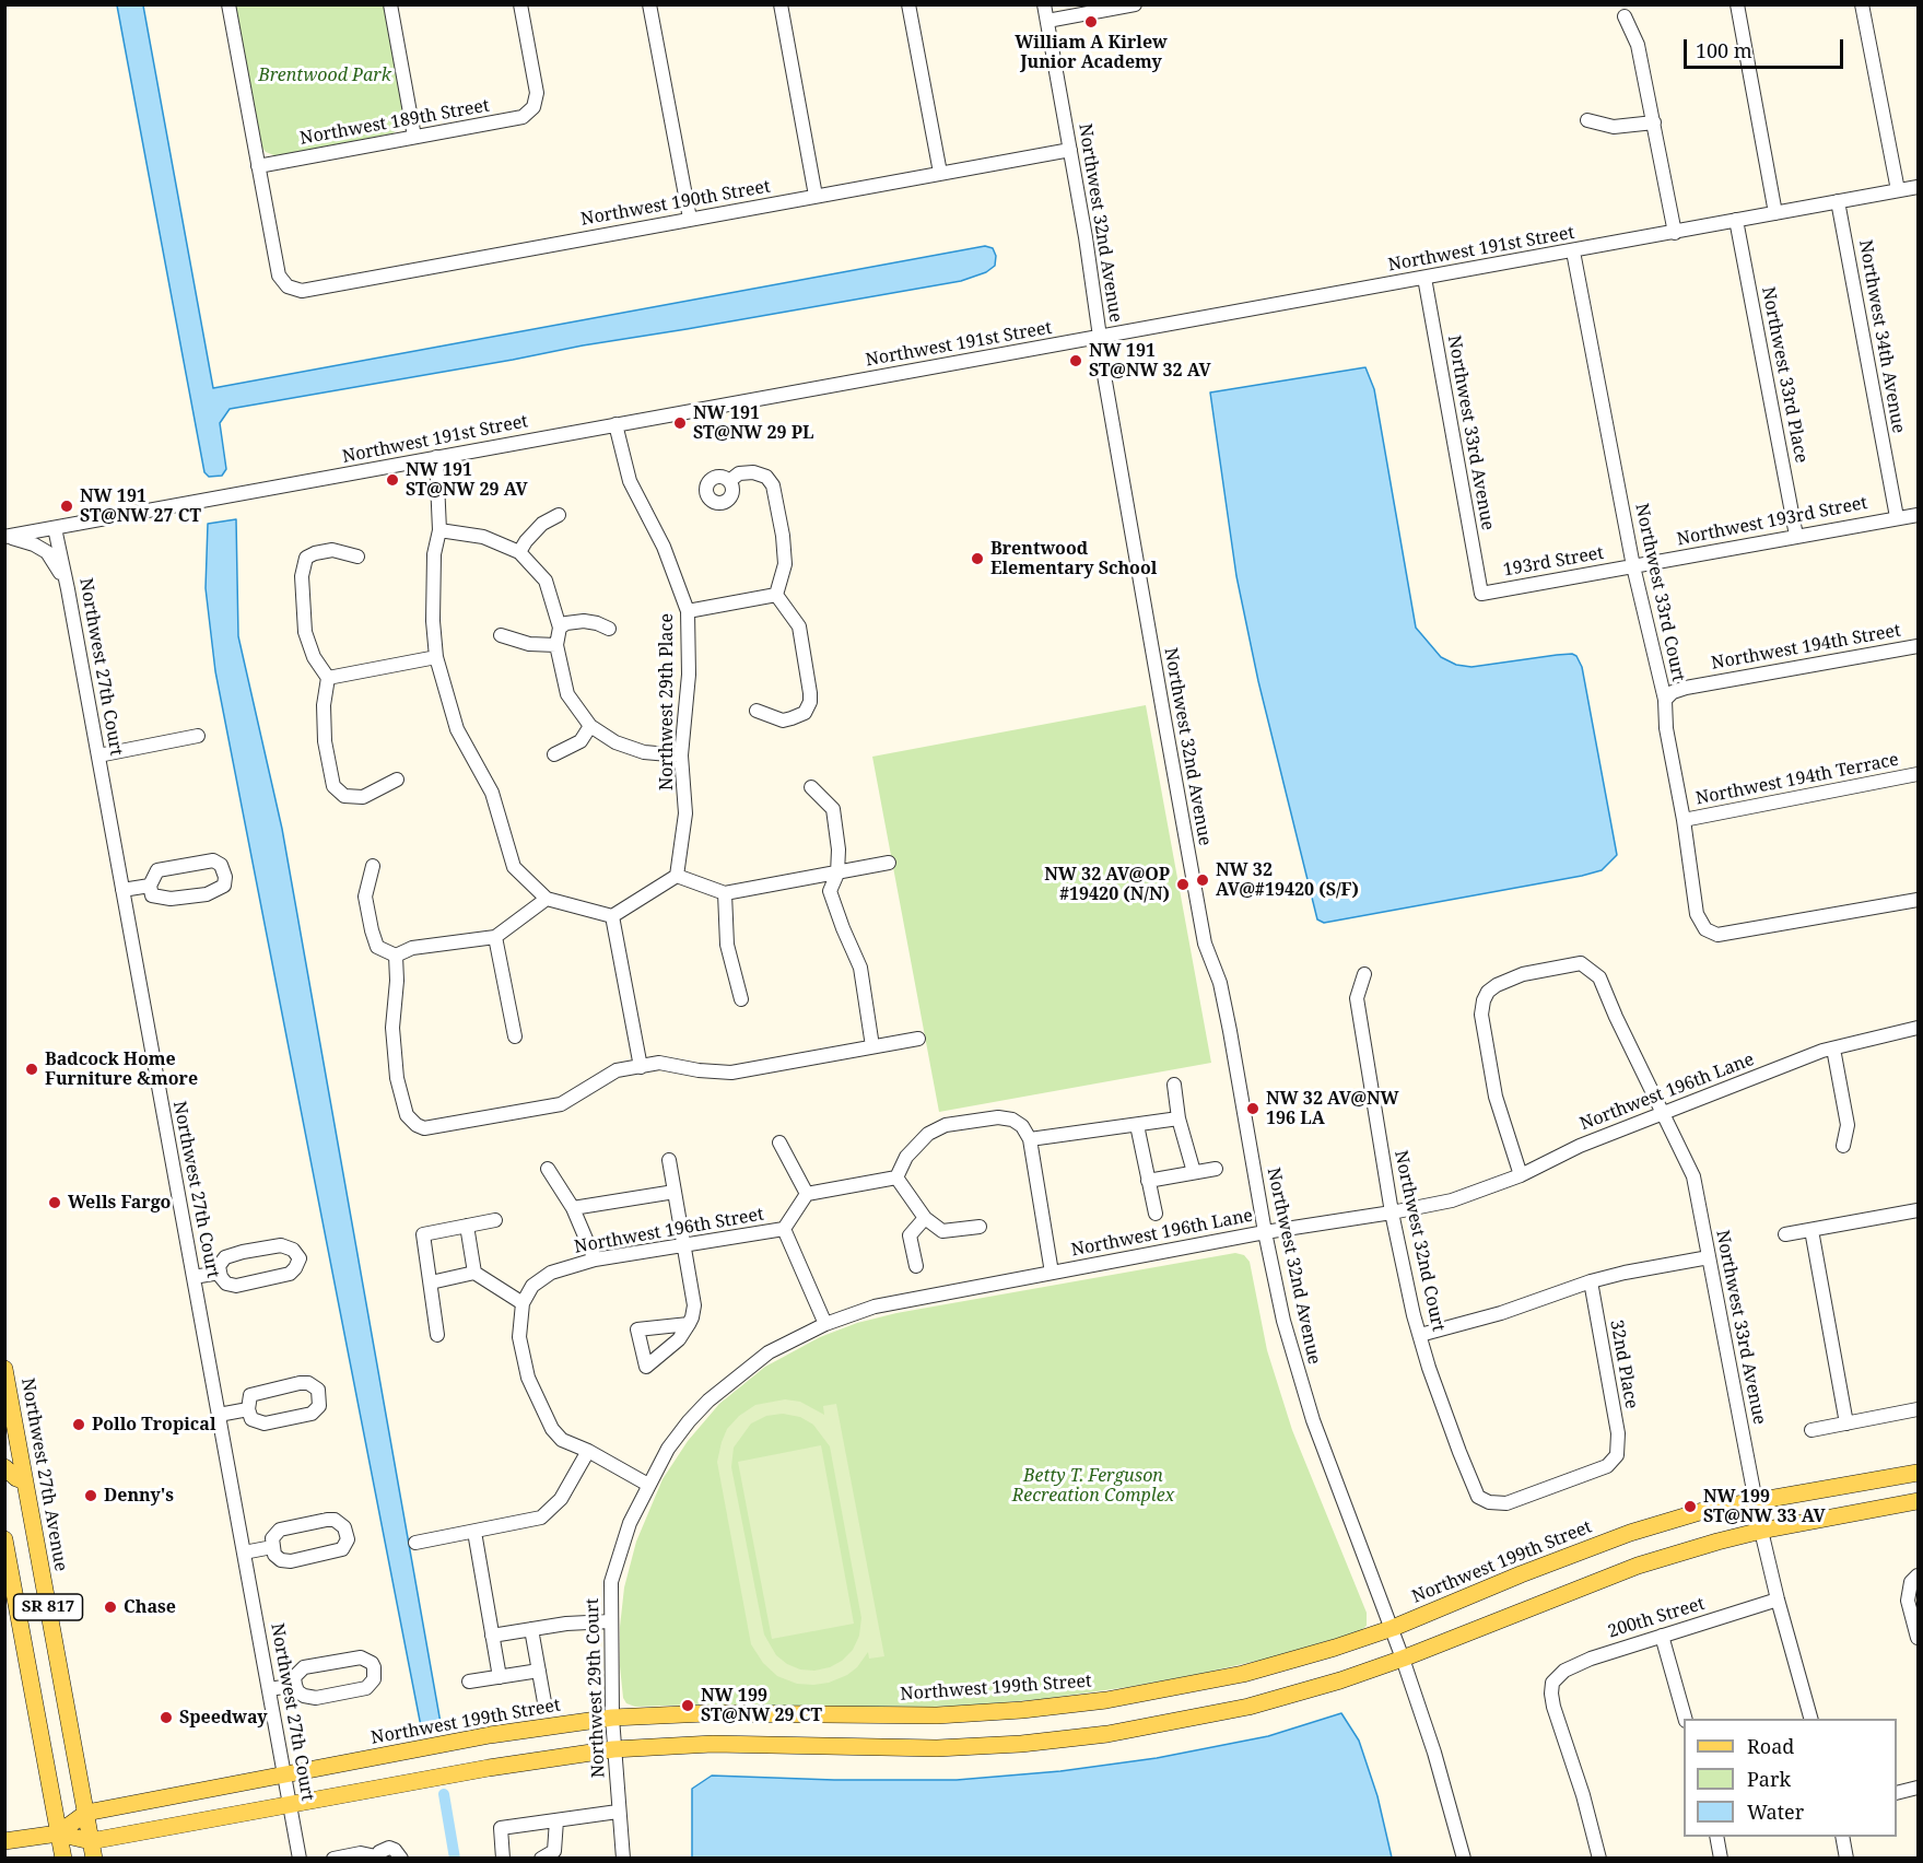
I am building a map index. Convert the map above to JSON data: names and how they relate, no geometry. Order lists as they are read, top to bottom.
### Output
{
  "streets": {
    "main road": ["Northwest 27th Avenue", "Northwest 199th Street", "SR 817"],
    "street": [
      "Northwest 189th Street",
      "Northwest 190th Street",
      "Northwest 32nd Avenue",
      "Northwest 191st Street",
      "Northwest 34th Avenue",
      "Northwest 33rd Place",
      "Northwest 33rd Avenue",
      "Northwest 193rd Street",
      "193rd Street",
      "Northwest 33rd Court",
      "Northwest 194th Street",
      "Northwest 27th Court",
      "Northwest 29th Place",
      "Northwest 194th Terrace",
      "Northwest 196th Lane",
      "Northwest 196th Street",
      "Northwest 32nd Court",
      "32nd Place",
      "200th Street",
      "Northwest 29th Court"
    ]
  },
  "crossings": [
    ["Northwest 189th Street", "Northwest 190th Street"],
    ["Northwest 190th Street", "Northwest 32nd Avenue"],
    ["Northwest 32nd Avenue", "Northwest 191st Street"],
    ["Northwest 32nd Avenue", "Northwest 196th Lane"],
    ["Northwest 32nd Avenue", "Northwest 199th Street"],
    ["Northwest 191st Street", "Northwest 34th Avenue"],
    ["Northwest 191st Street", "Northwest 33rd Place"],
    ["Northwest 191st Street", "Northwest 33rd Avenue"],
    ["Northwest 191st Street", "Northwest 33rd Court"],
    ["Northwest 191st Street", "Northwest 27th Court"],
    ["Northwest 191st Street", "Northwest 29th Place"],
    ["Northwest 34th Avenue", "Northwest 193rd Street"],
    ["Northwest 33rd Place", "Northwest 193rd Street"],
    ["Northwest 33rd Avenue", "193rd Street"],
    ["Northwest 33rd Avenue", "Northwest 196th Lane"],
    ["Northwest 33rd Avenue", "Northwest 199th Street"],
    ["Northwest 33rd Avenue", "200th Street"],
    ["Northwest 193rd Street", "193rd Street"],
    ["Northwest 193rd Street", "Northwest 33rd Court"],
    ["193rd Street", "Northwest 33rd Court"],
    ["Northwest 33rd Court", "Northwest 194th Street"],
    ["Northwest 33rd Court", "Northwest 194th Terrace"],
    ["Northwest 27th Court", "Northwest 199th Street"],
    ["Northwest 196th Lane", "Northwest 32nd Court"],
    ["Northwest 196th Lane", "Northwest 29th Court"],
    ["Northwest 32nd Court", "32nd Place"],
    ["Northwest 27th Avenue", "Northwest 199th Street"],
    ["Northwest 199th Street", "SR 817"],
    ["Northwest 199th Street", "Northwest 29th Court"]
  ],
  "parks": ["Brentwood Park", "Betty T. Ferguson Recreation Complex"],
  "places": [
    "William A Kirlew Junior Academy",
    "NW 191 ST@NW 32 AV",
    "NW 191 ST@NW 29 PL",
    "NW 191 ST@NW 29 AV",
    "NW 191 ST@NW 27 CT",
    "Brentwood Elementary School",
    "NW 32 AV@#19420 (S/F)",
    "NW 32 AV@OP #19420 (N/N)",
    "Badcock Home Furniture &more",
    "NW 32 AV@NW 196 LA",
    "Wells Fargo",
    "Pollo Tropical",
    "Denny's",
    "NW 199 ST@NW 33 AV",
    "Chase",
    "NW 199 ST@NW 29 CT",
    "Speedway"
  ],
  "legend": ["Road", "Park", "Water"],
  "scale_bar": "100 m"
}
